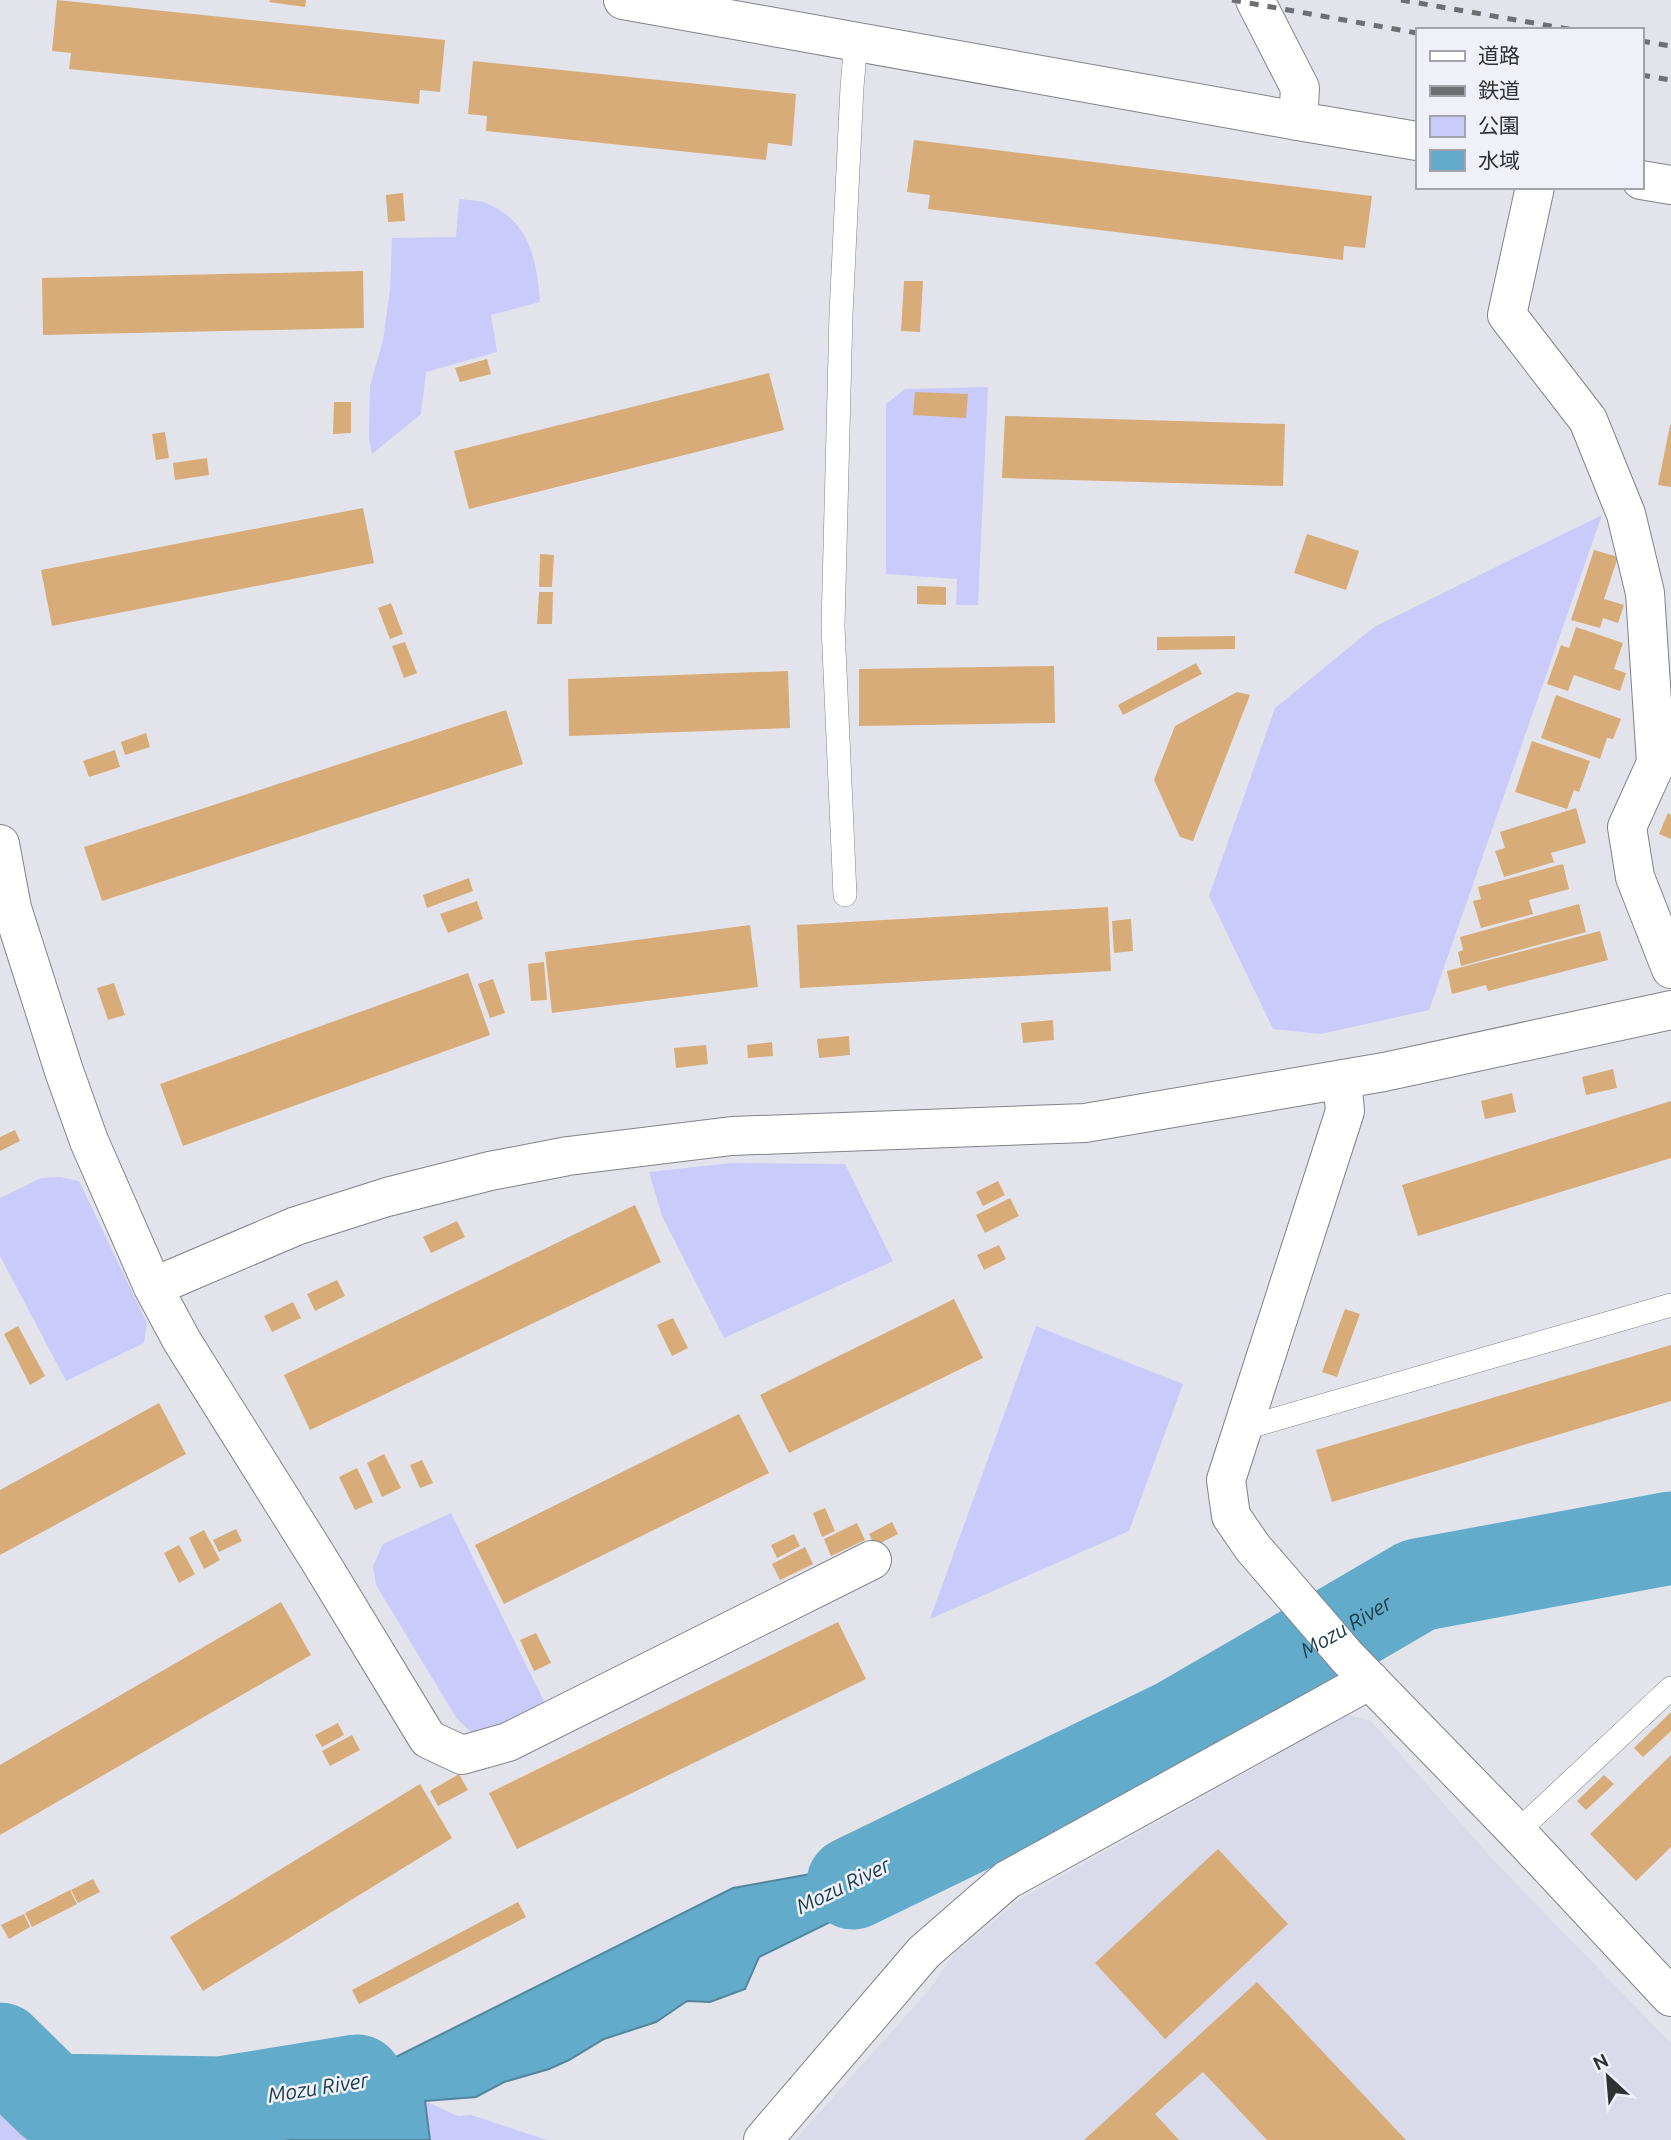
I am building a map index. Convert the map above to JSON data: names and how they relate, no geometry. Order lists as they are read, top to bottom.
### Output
{
  "water": ["Mozu River"],
  "legend": [
    "道路",
    "鉄道",
    "公園",
    "水域"
  ],
  "north": "top left"
}
